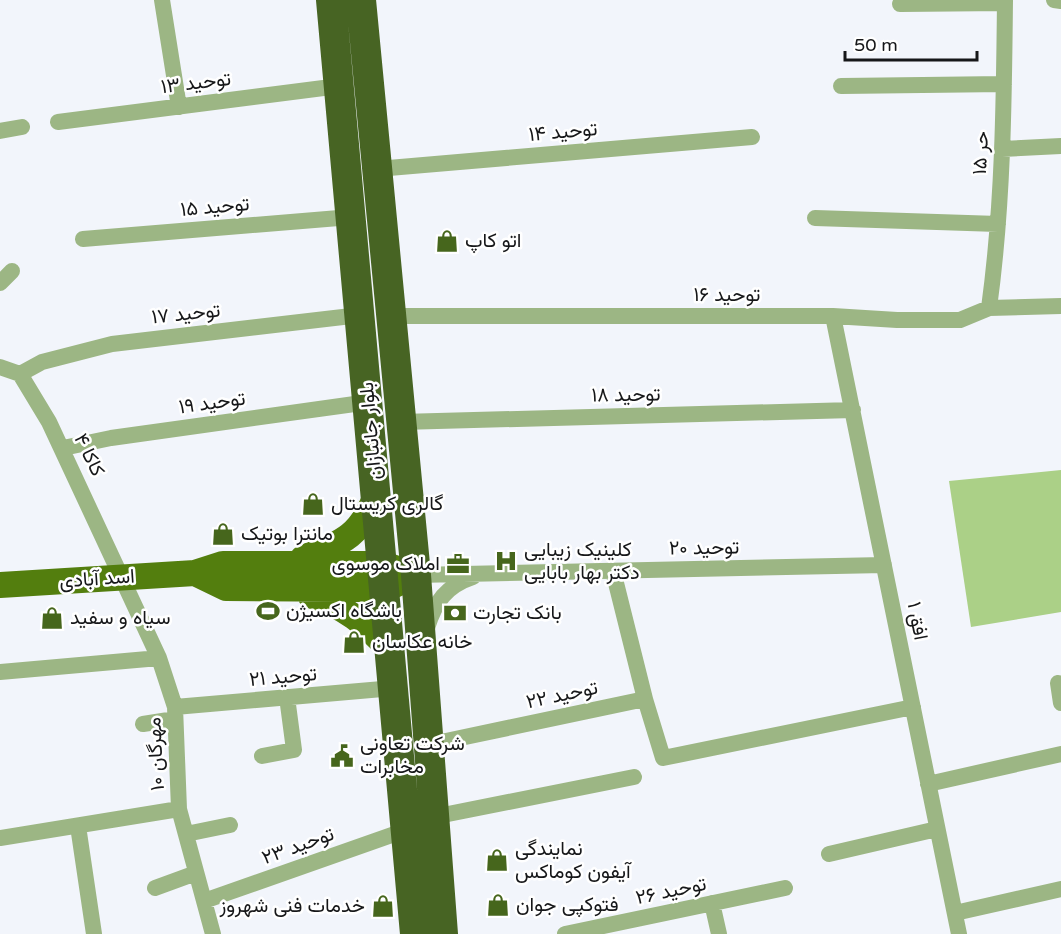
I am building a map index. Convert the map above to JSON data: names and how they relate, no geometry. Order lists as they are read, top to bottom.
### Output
{
  "streets": {
    "highway": ["بلوار جانبازان"],
    "main road": ["اسد آبادی"],
    "street": [
      "توحید ۱۳",
      "توحید ۱۴",
      "حر ۱۵",
      "توحید ۱۵",
      "توحید ۱۶",
      "توحید ۱۷",
      "توحید ۱۸",
      "توحید ۱۹",
      "کاکا ۴",
      "توحید ۲۰",
      "افق ۱",
      "توحید ۲۱",
      "توحید ۲۲",
      "مهرگان ۱۰",
      "توحید ۲۳",
      "توحید ۲۶"
    ]
  },
  "crossings": [
    ["توحید ۱۳", "بلوار جانبازان"],
    ["توحید ۱۴", "بلوار جانبازان"],
    ["حر ۱۵", "توحید ۱۶"],
    ["توحید ۱۵", "بلوار جانبازان"],
    ["توحید ۱۶", "بلوار جانبازان"],
    ["توحید ۱۶", "افق ۱"],
    ["توحید ۱۷", "بلوار جانبازان"],
    ["توحید ۱۷", "کاکا ۴"],
    ["توحید ۱۸", "بلوار جانبازان"],
    ["توحید ۱۸", "افق ۱"],
    ["توحید ۱۹", "بلوار جانبازان"],
    ["توحید ۱۹", "کاکا ۴"],
    ["بلوار جانبازان", "توحید ۲۰"],
    ["بلوار جانبازان", "اسد آبادی"],
    ["بلوار جانبازان", "توحید ۲۱"],
    ["بلوار جانبازان", "توحید ۲۲"],
    ["بلوار جانبازان", "توحید ۲۳"],
    ["کاکا ۴", "اسد آبادی"],
    ["کاکا ۴", "مهرگان ۱۰"],
    ["توحید ۲۰", "اسد آبادی"],
    ["توحید ۲۰", "افق ۱"],
    ["اسد آبادی", "مهرگان ۱۰"],
    ["توحید ۲۱", "مهرگان ۱۰"],
    ["مهرگان ۱۰", "توحید ۲۳"]
  ],
  "places": {
    "shop": [
      "اتو کاپ",
      "گالری کریستال",
      "مانترا بوتیک",
      "سیاه و سفید",
      "خانه عکاسان",
      "نمایندگی آیفون کوماکس",
      "فتوکپی جوان",
      "خدمات فنی شهروز"
    ],
    "hospital": ["کلینیک زیبایی دکتر بهار بابایی"],
    "office": ["املاک موسوی"],
    "sports": ["باشگاه اکسیژن"],
    "bank": ["بانک تجارت"],
    "public building": ["شرکت تعاونی مخابرات"]
  },
  "scale_bar": "50 m"
}
